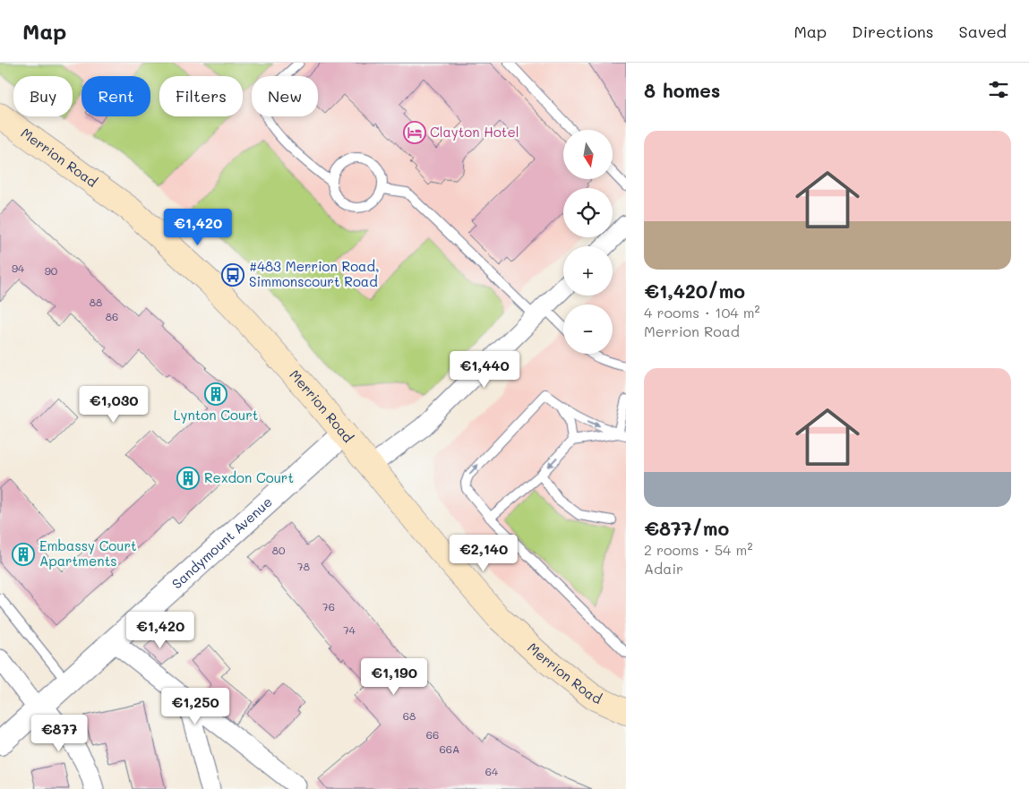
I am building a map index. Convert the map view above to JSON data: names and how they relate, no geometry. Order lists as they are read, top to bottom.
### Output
{
  "streets": {
    "main road": ["Merrion Road"],
    "street": ["Sandymount Avenue"]
  },
  "crossings": [
    ["Merrion Road", "Sandymount Avenue"]
  ],
  "places": {
    "hotel": ["Clayton Hotel"],
    "bus stop": ["#483 Merrion Road, Simmonscourt Road"],
    "building": ["Lynton Court", "Rexdon Court", "Embassy Court Apartments"]
  },
  "house_numbers": [
    "94",
    "90",
    "88",
    "86",
    "80",
    "78",
    "76",
    "74",
    "68",
    "66",
    "66A",
    "64"
  ],
  "north": "bottom",
  "page": {
    "header": "Map",
    "nav": ["Map", "Directions", "Saved"],
    "heading": "8 homes",
    "chip": [
      "Buy",
      "Rent",
      "Filters",
      "New"
    ],
    "list": [
      {
        "name": "€1,420/mo",
        "note": "4 rooms · 104 m² · Merrion Road"
      },
      {
        "name": "€877/mo",
        "note": "2 rooms · 54 m² · Adair"
      }
    ],
    "map_buttons": ["+", "−"],
    "price": [
      "€1,420",
      "€1,440",
      "€1,030",
      "€2,140",
      "€1,420",
      "€1,190",
      "€1,250",
      "€877"
    ]
  }
}
